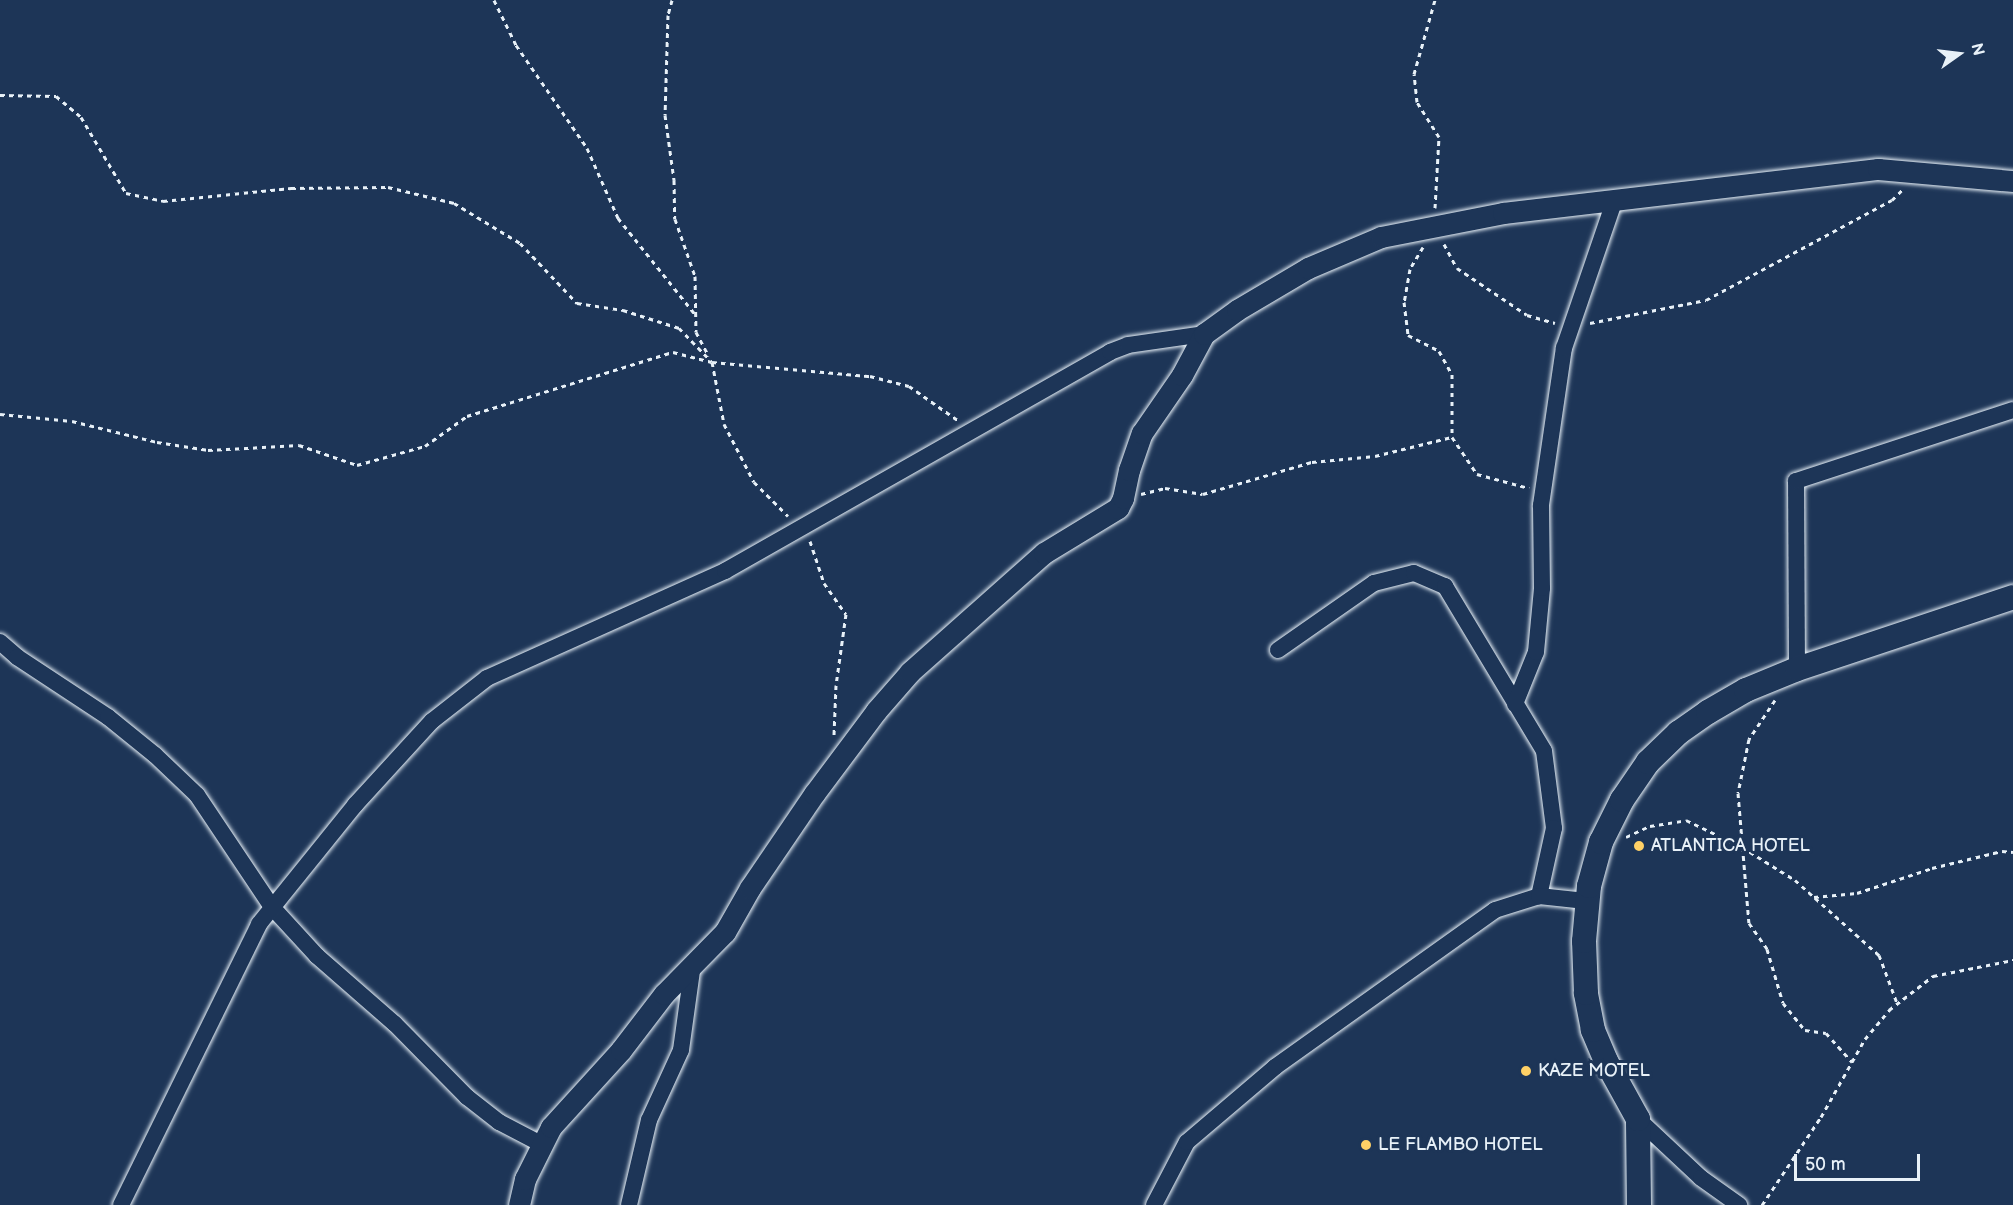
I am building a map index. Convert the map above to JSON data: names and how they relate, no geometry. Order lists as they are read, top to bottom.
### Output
{
  "places": ["ATLANTICA HOTEL", "KAZE MOTEL", "LE FLAMBO HOTEL"],
  "scale_bar": "50 m",
  "north": "right"
}
